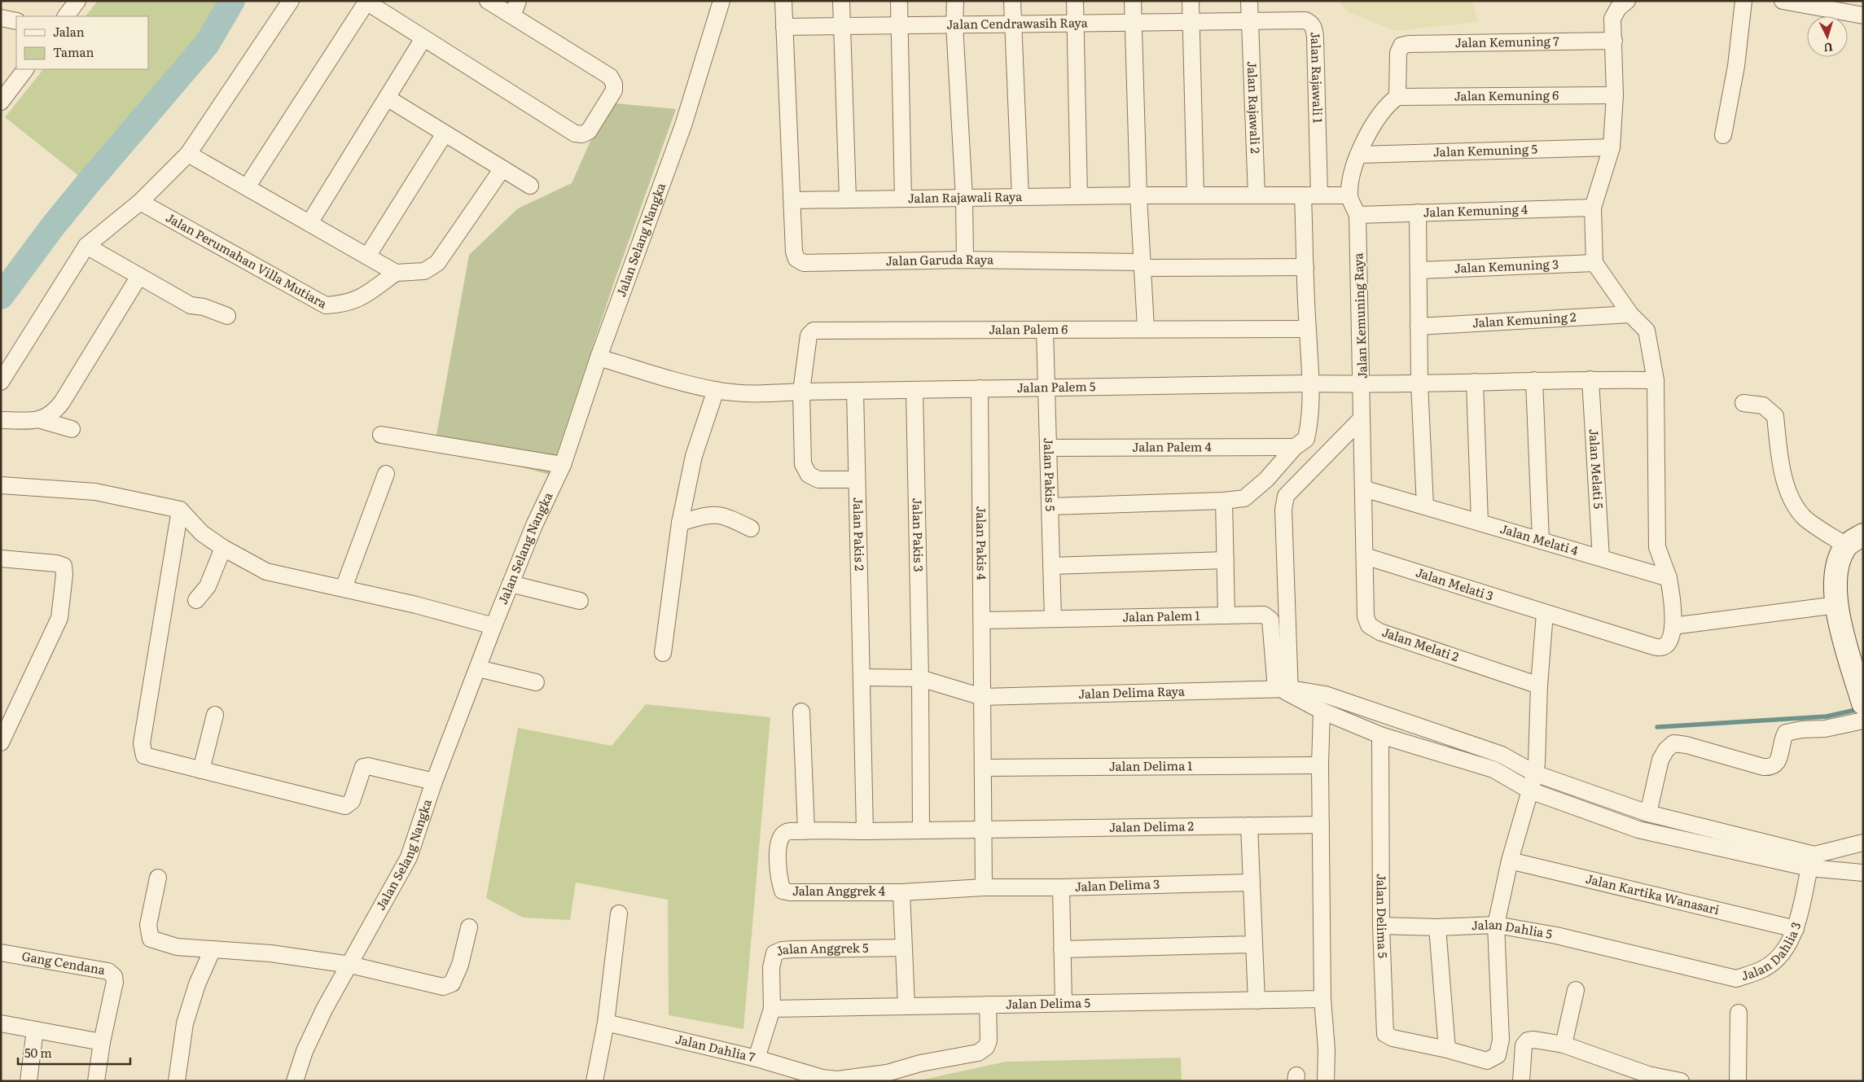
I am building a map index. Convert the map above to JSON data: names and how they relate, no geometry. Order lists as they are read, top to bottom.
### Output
{
  "streets": {
    "street": [
      "Jalan Cendrawasih Raya",
      "Jalan Kemuning 7",
      "Jalan Rajawali 1",
      "Jalan Kemuning 6",
      "Jalan Rajawali 2",
      "Jalan Kemuning 5",
      "Jalan Rajawali Raya",
      "Jalan Kemuning 4",
      "Jalan Selang Nangka",
      "Jalan Perumahan Villa Mutiara",
      "Jalan Garuda Raya",
      "Jalan Kemuning 3",
      "Jalan Kemuning Raya",
      "Jalan Kemuning 2",
      "Jalan Palem 6",
      "Jalan Palem 5",
      "Jalan Palem 4",
      "Jalan Melati 5",
      "Jalan Pakis 5",
      "Jalan Pakis 2",
      "Jalan Pakis 3",
      "Jalan Melati 4",
      "Jalan Pakis 4",
      "Jalan Melati 3",
      "Jalan Palem 1",
      "Jalan Melati 2",
      "Jalan Delima Raya",
      "Jalan Delima 1",
      "Jalan Delima 2",
      "Jalan Delima 3",
      "Jalan Anggrek 4",
      "Jalan Kartika Wanasari",
      "Jalan Delima 5",
      "Jalan Dahlia 5",
      "Jalan Dahlia 3",
      "Jalan Anggrek 5",
      "Gang Cendana",
      "Jalan Dahlia 7"
    ]
  },
  "crossings": [
    ["Jalan Cendrawasih Raya", "Jalan Rajawali 1"],
    ["Jalan Cendrawasih Raya", "Jalan Rajawali 2"],
    ["Jalan Kemuning 7", "Jalan Kemuning 6"],
    ["Jalan Rajawali 1", "Jalan Rajawali 2"],
    ["Jalan Rajawali 1", "Jalan Rajawali Raya"],
    ["Jalan Rajawali 2", "Jalan Rajawali Raya"],
    ["Jalan Rajawali Raya", "Jalan Garuda Raya"],
    ["Jalan Rajawali Raya", "Jalan Kemuning Raya"],
    ["Jalan Kemuning 4", "Jalan Kemuning Raya"],
    ["Jalan Selang Nangka", "Jalan Palem 5"],
    ["Jalan Kemuning Raya", "Jalan Palem 5"],
    ["Jalan Kemuning Raya", "Jalan Melati 5"],
    ["Jalan Palem 6", "Jalan Palem 5"],
    ["Jalan Palem 6", "Jalan Pakis 5"],
    ["Jalan Palem 6", "Jalan Pakis 2"],
    ["Jalan Palem 5", "Jalan Pakis 5"],
    ["Jalan Palem 5", "Jalan Pakis 2"],
    ["Jalan Palem 5", "Jalan Pakis 3"],
    ["Jalan Palem 5", "Jalan Pakis 4"],
    ["Jalan Palem 4", "Jalan Pakis 5"],
    ["Jalan Melati 5", "Jalan Melati 4"],
    ["Jalan Pakis 5", "Jalan Palem 1"],
    ["Jalan Pakis 2", "Jalan Delima Raya"],
    ["Jalan Pakis 2", "Jalan Anggrek 4"],
    ["Jalan Pakis 3", "Jalan Delima Raya"],
    ["Jalan Pakis 3", "Jalan Anggrek 4"],
    ["Jalan Pakis 4", "Jalan Palem 1"],
    ["Jalan Pakis 4", "Jalan Delima Raya"],
    ["Jalan Pakis 4", "Jalan Delima 1"],
    ["Jalan Pakis 4", "Jalan Delima 2"],
    ["Jalan Pakis 4", "Jalan Delima 3"],
    ["Jalan Pakis 4", "Jalan Anggrek 4"],
    ["Jalan Melati 3", "Jalan Melati 2"],
    ["Jalan Palem 1", "Jalan Delima Raya"],
    ["Jalan Delima Raya", "Jalan Delima 5"],
    ["Jalan Delima Raya", "Jalan Dahlia 3"],
    ["Jalan Delima 2", "Jalan Anggrek 4"],
    ["Jalan Delima 3", "Jalan Anggrek 4"],
    ["Jalan Kartika Wanasari", "Jalan Delima 5"],
    ["Jalan Kartika Wanasari", "Jalan Dahlia 3"],
    ["Jalan Delima 5", "Jalan Dahlia 5"],
    ["Jalan Delima 5", "Jalan Anggrek 5"],
    ["Jalan Delima 5", "Jalan Dahlia 7"],
    ["Jalan Dahlia 5", "Jalan Dahlia 3"]
  ],
  "legend": ["Jalan", "Taman"],
  "scale_bar": "50 m",
  "north": "bottom"
}
